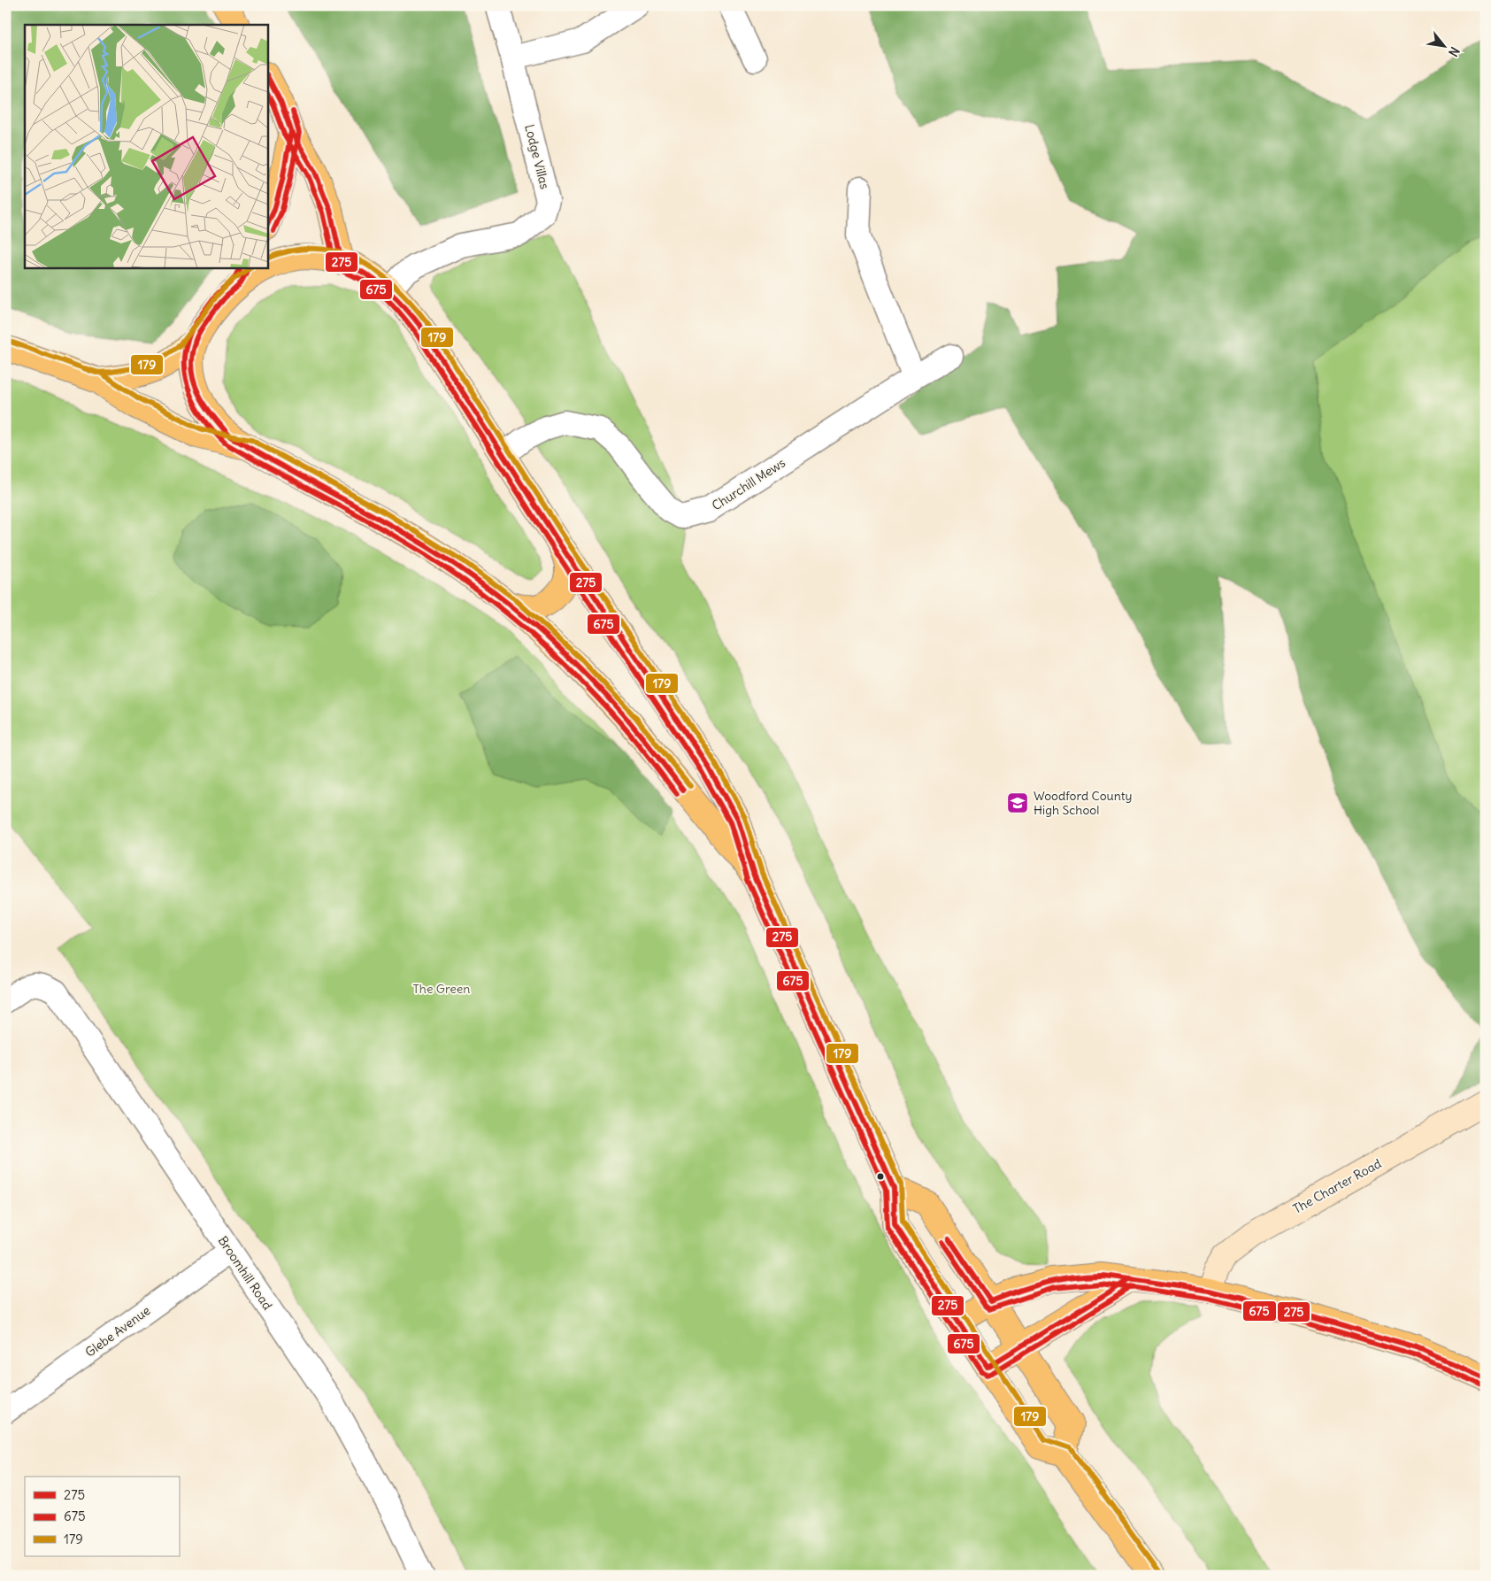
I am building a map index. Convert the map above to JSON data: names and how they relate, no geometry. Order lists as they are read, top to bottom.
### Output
{
  "streets": {
    "street": [
      "Lodge Villas",
      "Churchill Mews",
      "The Charter Road",
      "Broomhill Road",
      "Glebe Avenue"
    ]
  },
  "crossings": [
    ["Broomhill Road", "Glebe Avenue"]
  ],
  "parks": ["The Green"],
  "places": {
    "school or university": ["Woodford County High School"]
  },
  "lines": ["transit line 275", "transit line 675", "transit line 179"],
  "legend": ["275", "675", "179"],
  "north": "bottom right"
}
